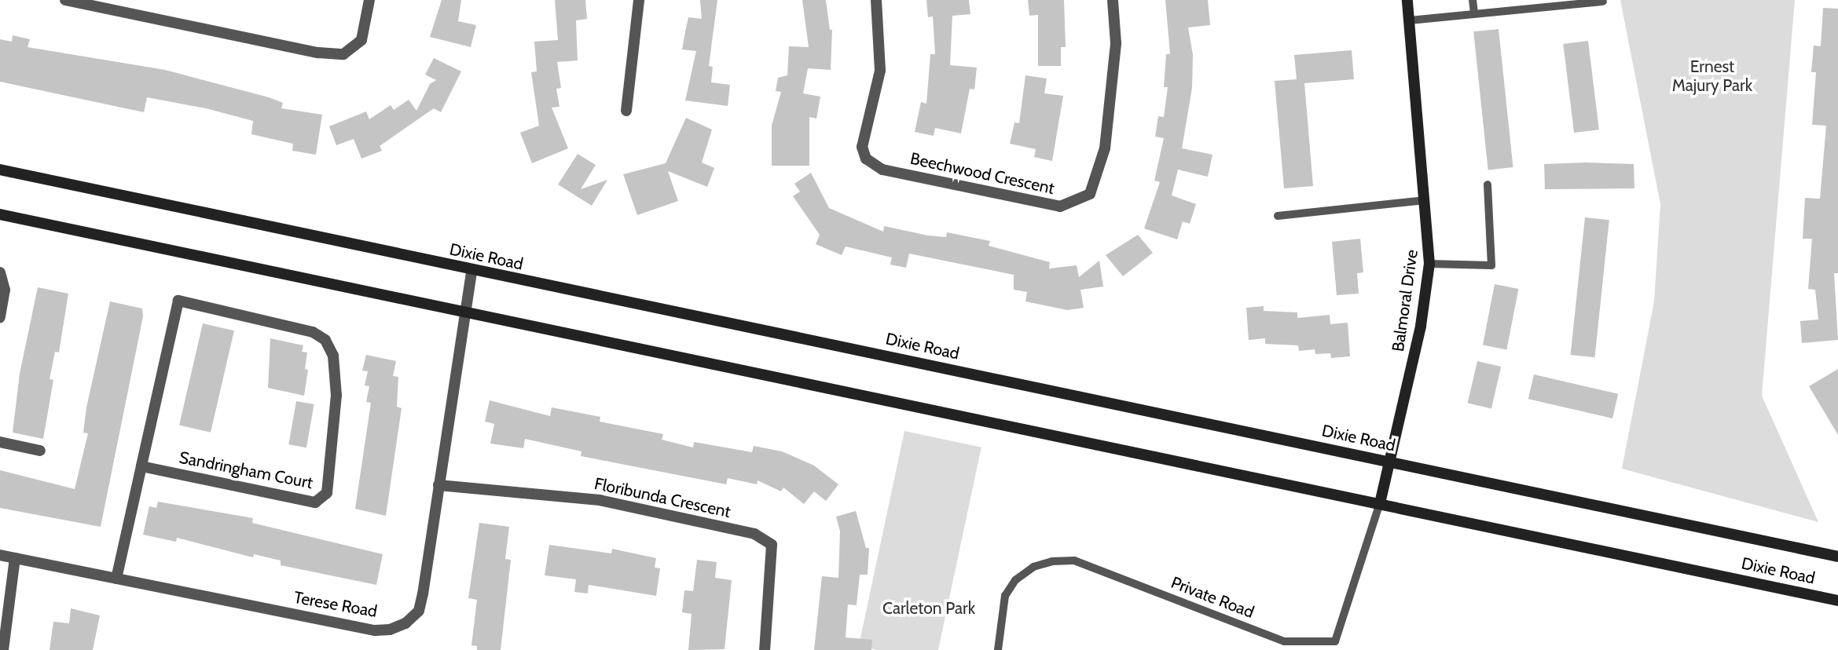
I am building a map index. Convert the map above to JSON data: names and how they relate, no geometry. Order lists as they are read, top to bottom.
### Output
{
  "streets": {
    "main road": ["Dixie Road", "Balmoral Drive"],
    "street": [
      "Beechwood Crescent",
      "Sandringham Court",
      "Floribunda Crescent",
      "Terese Road"
    ],
    "lane": ["Private Road"]
  },
  "crossings": [
    ["Dixie Road", "Balmoral Drive"],
    ["Dixie Road", "Private Road"],
    ["Dixie Road", "Terese Road"],
    ["Balmoral Drive", "Private Road"],
    ["Sandringham Court", "Terese Road"],
    ["Floribunda Crescent", "Terese Road"]
  ],
  "parks": ["Ernest Majury Park", "Carleton Park"]
}
